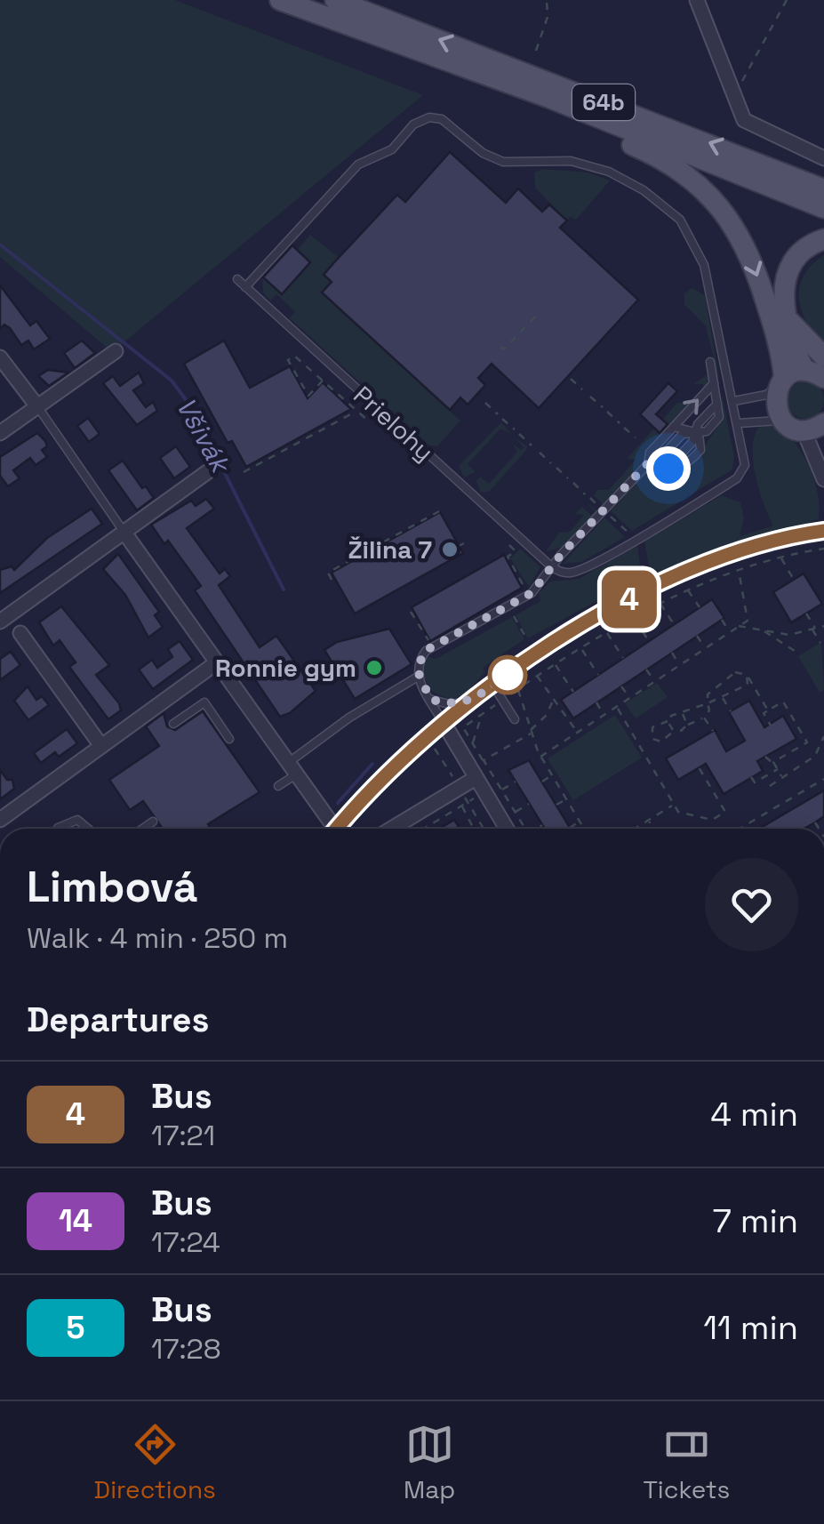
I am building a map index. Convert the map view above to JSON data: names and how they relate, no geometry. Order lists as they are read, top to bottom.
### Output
{
  "streets": {
    "main road": ["64b"],
    "lane": ["Prielohy"]
  },
  "water": ["Všivák"],
  "places": ["Žilina 7", "Ronnie gym"],
  "lines": ["bus line 4"],
  "page": {
    "on_map": "4",
    "heading": [
      ["Limbová", "Walk · 4 min · 250 m"],
      "Departures"
    ],
    "list": [
      {
        "mark": "4",
        "name": "Bus",
        "note": "17:21",
        "value": "4 min"
      },
      {
        "mark": "14",
        "name": "Bus",
        "note": "17:24",
        "value": "7 min"
      },
      {
        "mark": "5",
        "name": "Bus",
        "note": "17:28",
        "value": "11 min"
      }
    ],
    "tabs": ["Directions", "Map", "Tickets"]
  }
}
